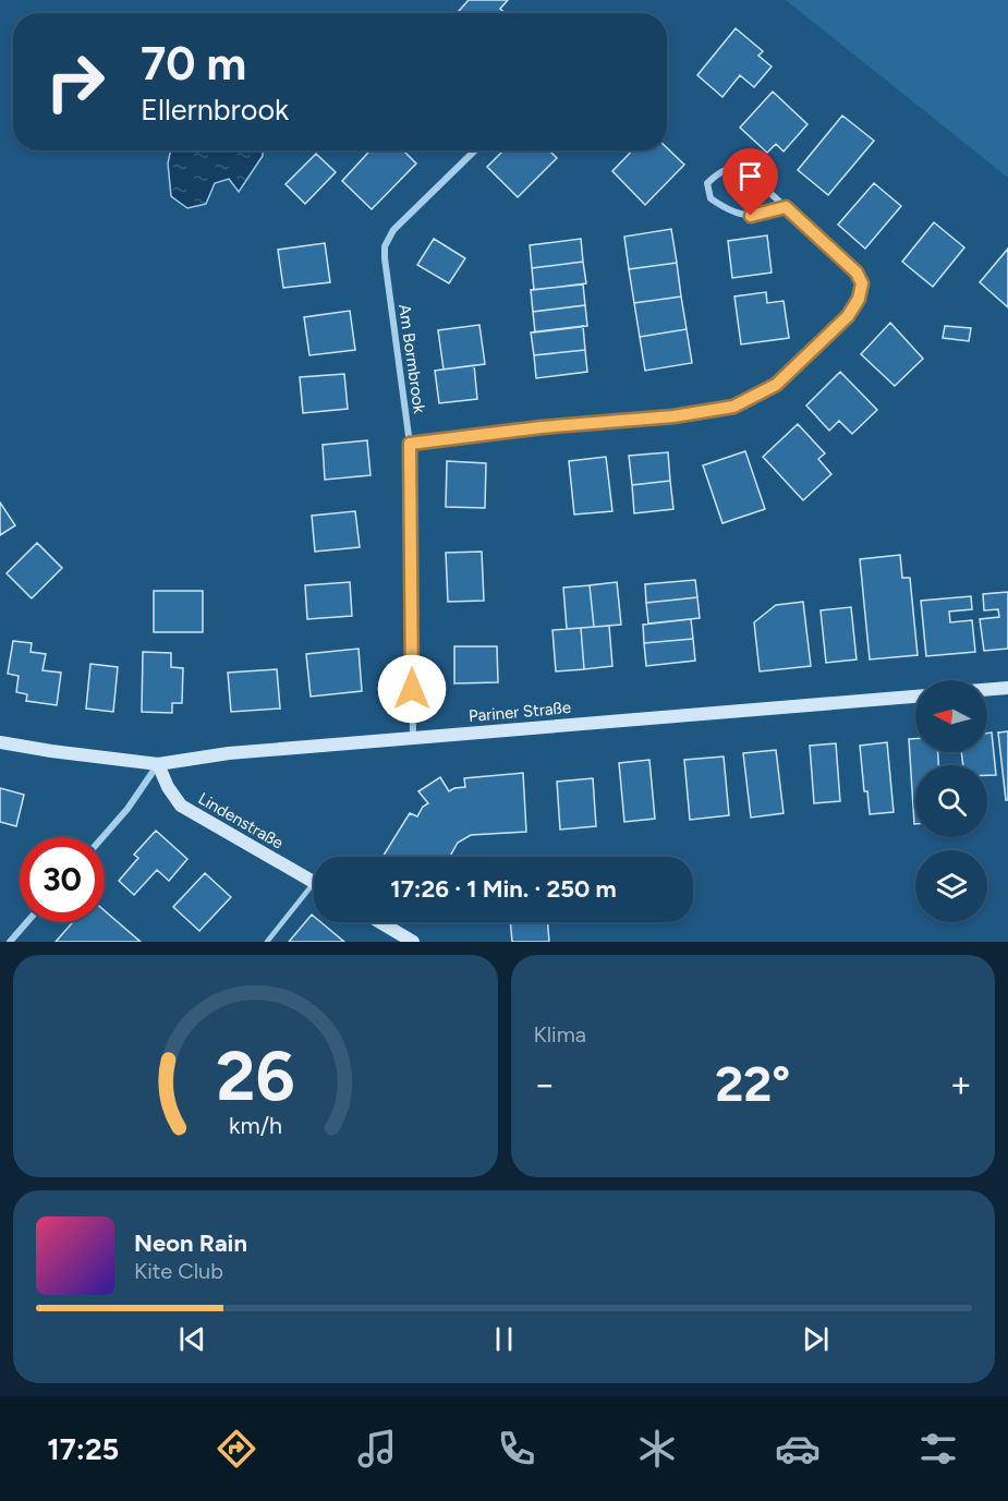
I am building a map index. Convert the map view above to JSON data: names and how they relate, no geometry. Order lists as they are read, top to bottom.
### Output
{
  "streets": {
    "street": ["Am Bormbrook", "Pariner Straße", "Lindenstraße"]
  },
  "crossings": [
    ["Am Bormbrook", "Pariner Straße"],
    ["Pariner Straße", "Lindenstraße"]
  ],
  "north": "left",
  "page": {
    "turn": ["70 m", "Ellernbrook"],
    "limit": "30",
    "trip": "17:26 · 1 Min. · 250 m",
    "tile": "Klima",
    "heat": ["−", "22°", "+"],
    "song": ["Neon Rain", "Kite Club"],
    "tabs": "17:25",
    "gauge": ["26", "km/h"]
  }
}
